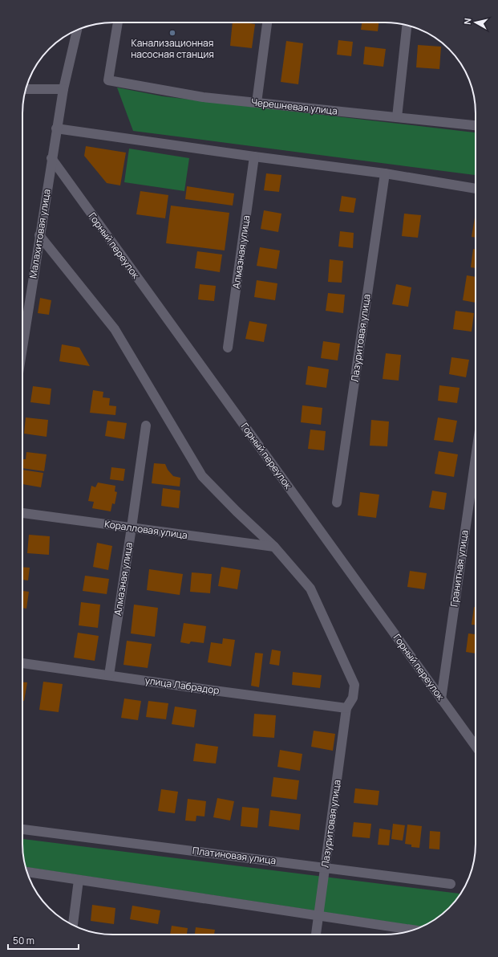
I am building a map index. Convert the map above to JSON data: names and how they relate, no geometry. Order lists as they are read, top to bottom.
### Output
{
  "streets": {
    "street": [
      "Черешневая улица",
      "Малахитовая улица",
      "Горный переулок",
      "Алмазная улица",
      "Лазуритовая улица",
      "Коралловая улица",
      "Гранитная улица",
      "улица Лабрадор",
      "Платиновая улица"
    ]
  },
  "crossings": [
    ["Малахитовая улица", "Горный переулок"],
    ["Малахитовая улица", "Лазуритовая улица"],
    ["Горный переулок", "Гранитная улица"],
    ["Алмазная улица", "Коралловая улица"],
    ["Алмазная улица", "улица Лабрадор"],
    ["Лазуритовая улица", "Коралловая улица"],
    ["Лазуритовая улица", "улица Лабрадор"],
    ["Лазуритовая улица", "Платиновая улица"]
  ],
  "places": ["Канализационная насосная станция"],
  "scale_bar": "50 m",
  "north": "left"
}
